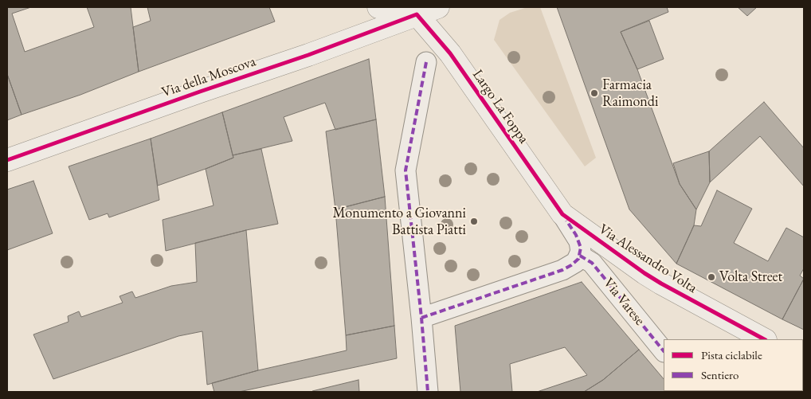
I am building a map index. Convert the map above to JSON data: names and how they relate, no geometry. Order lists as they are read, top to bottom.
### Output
{
  "streets": {
    "street": [
      "Via della Moscova",
      "Largo La Foppa",
      "Via Alessandro Volta",
      "Via Varese"
    ]
  },
  "crossings": [
    ["Via della Moscova", "Largo La Foppa"],
    ["Largo La Foppa", "Via Alessandro Volta"],
    ["Largo La Foppa", "Via Varese"]
  ],
  "places": ["Farmacia Raimondi", "Monumento a Giovanni Battista Piatti", "Volta Street"],
  "legend": ["Pista ciclabile", "Sentiero"]
}
